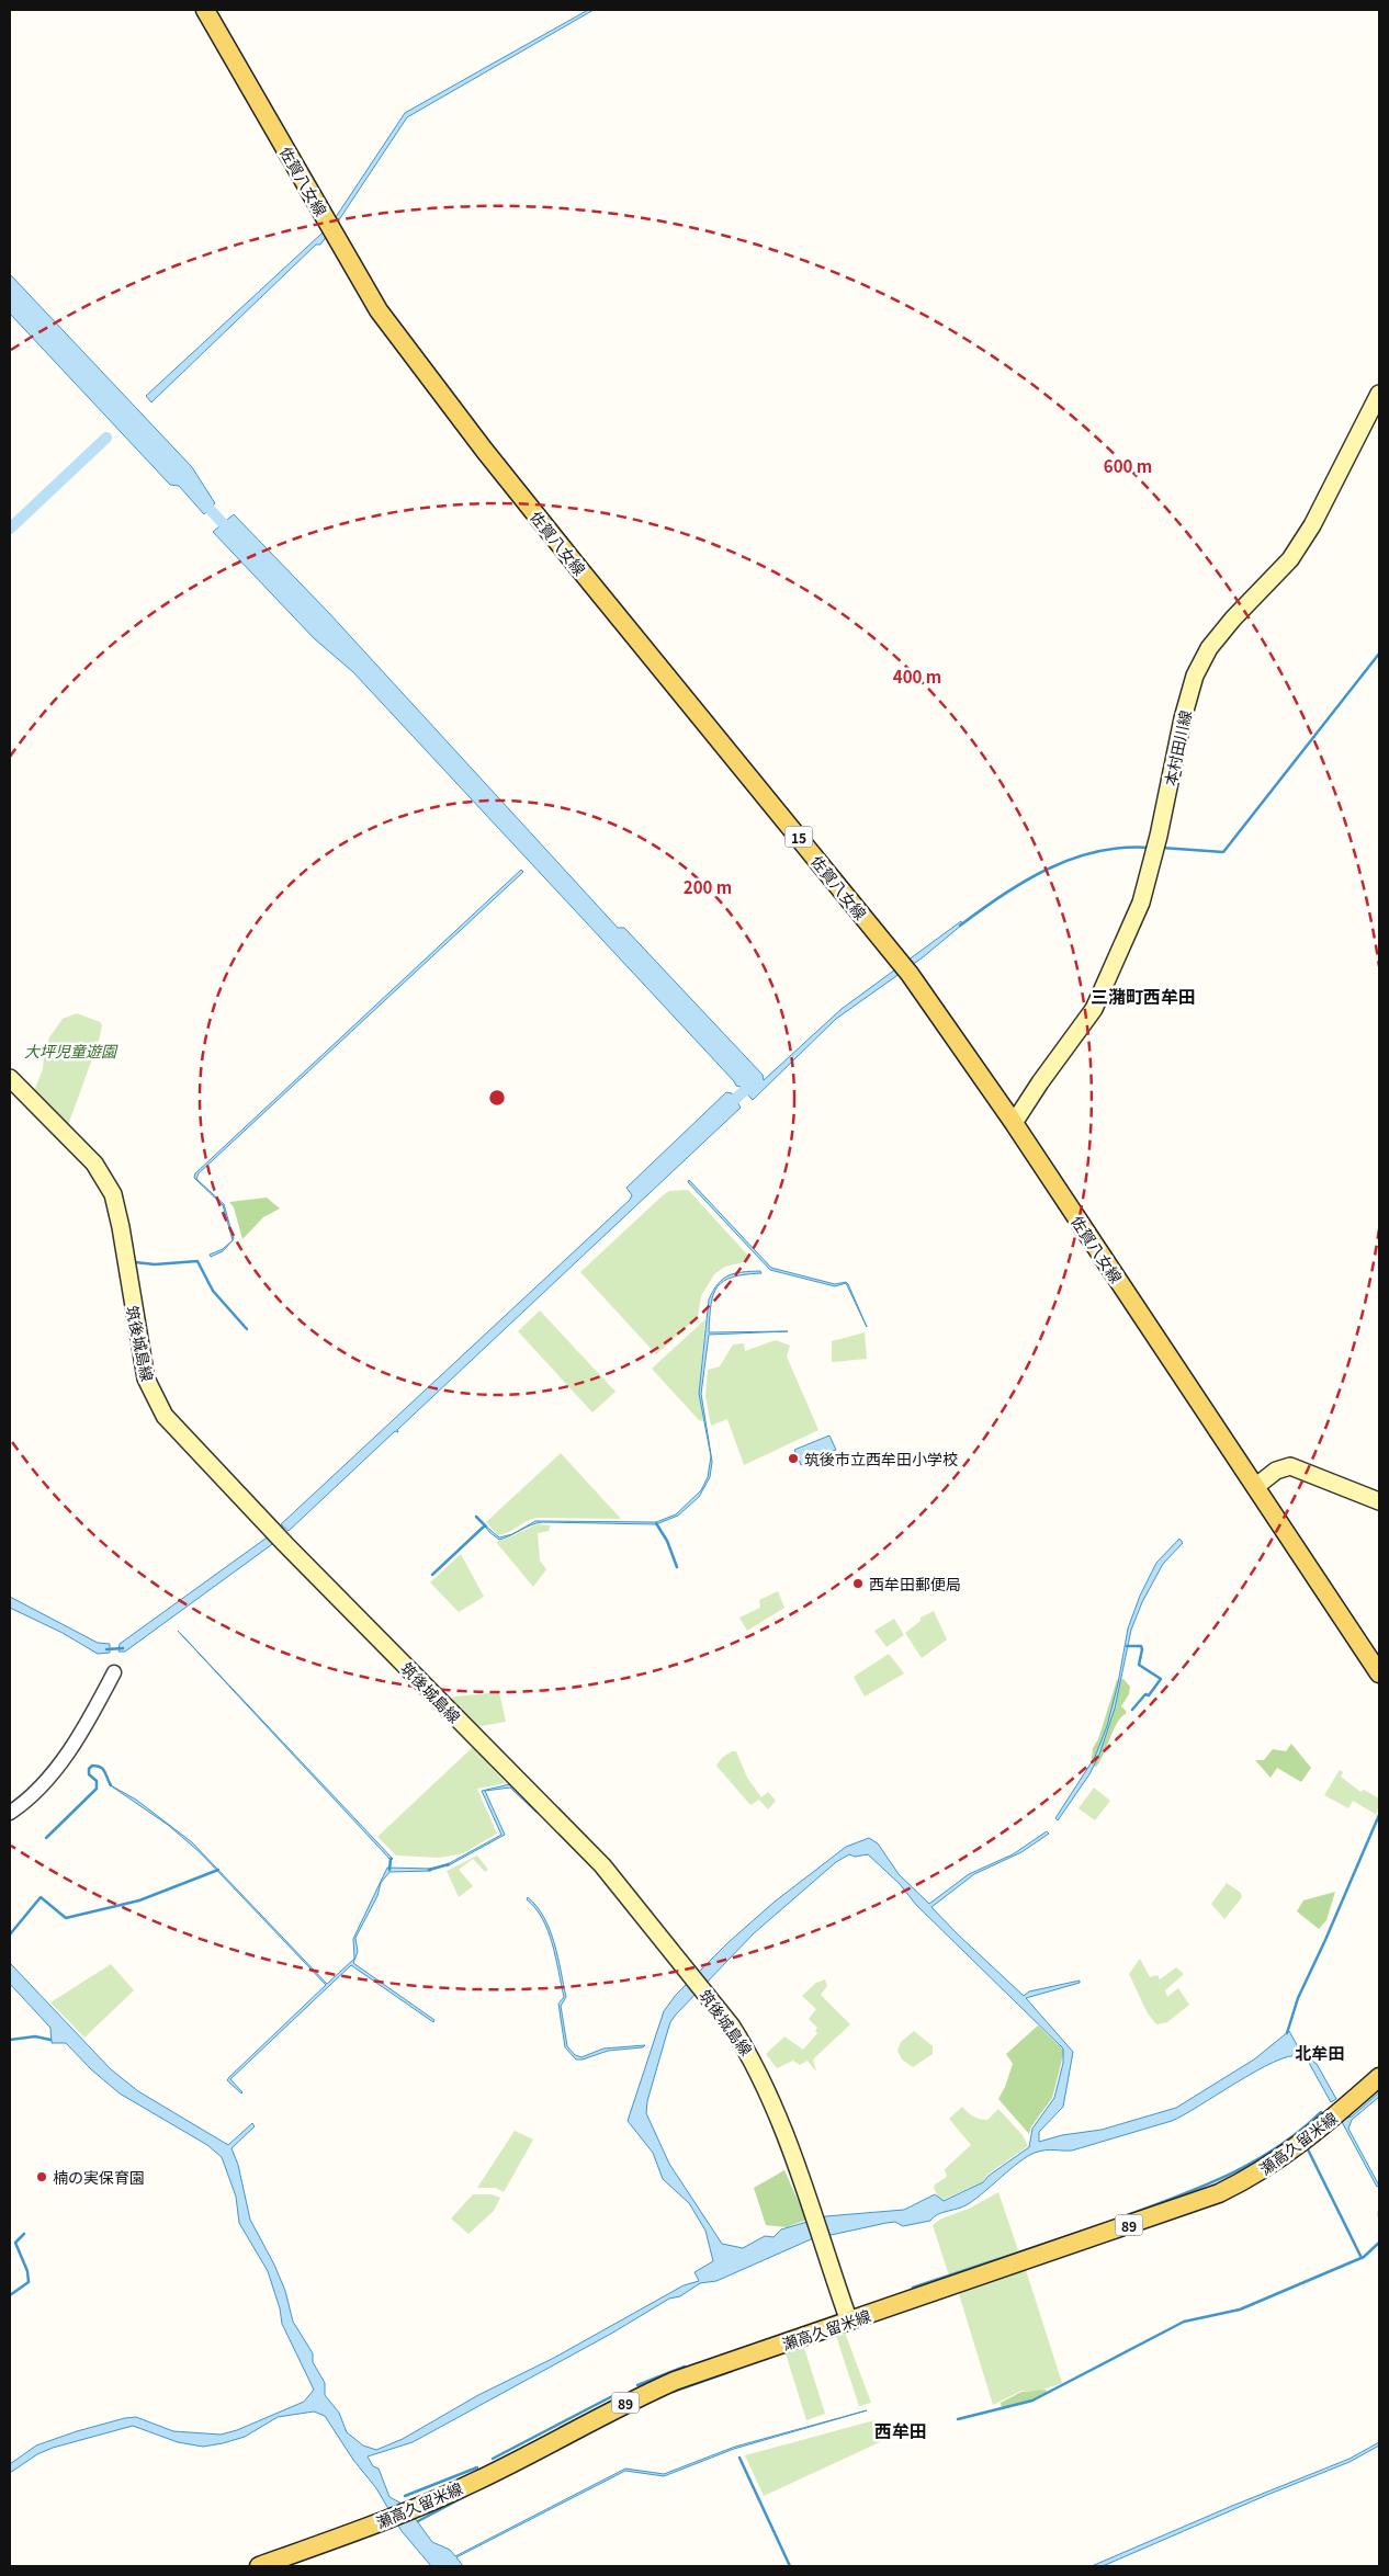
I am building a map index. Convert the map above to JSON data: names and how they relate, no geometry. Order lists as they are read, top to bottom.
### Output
{
  "streets": {
    "main road": [
      "佐賀八女線",
      "本村田川線",
      "15",
      "筑後城島線",
      "瀬高久留米線",
      "89"
    ]
  },
  "crossings": [
    ["佐賀八女線", "本村田川線"],
    ["筑後城島線", "瀬高久留米線"]
  ],
  "districts": ["三潴町西牟田", "北牟田", "西牟田"],
  "parks": ["大坪児童遊園"],
  "places": ["筑後市立西牟田小学校", "西牟田郵便局", "楠の実保育園"],
  "rings": ["600 m", "400 m", "200 m"]
}
